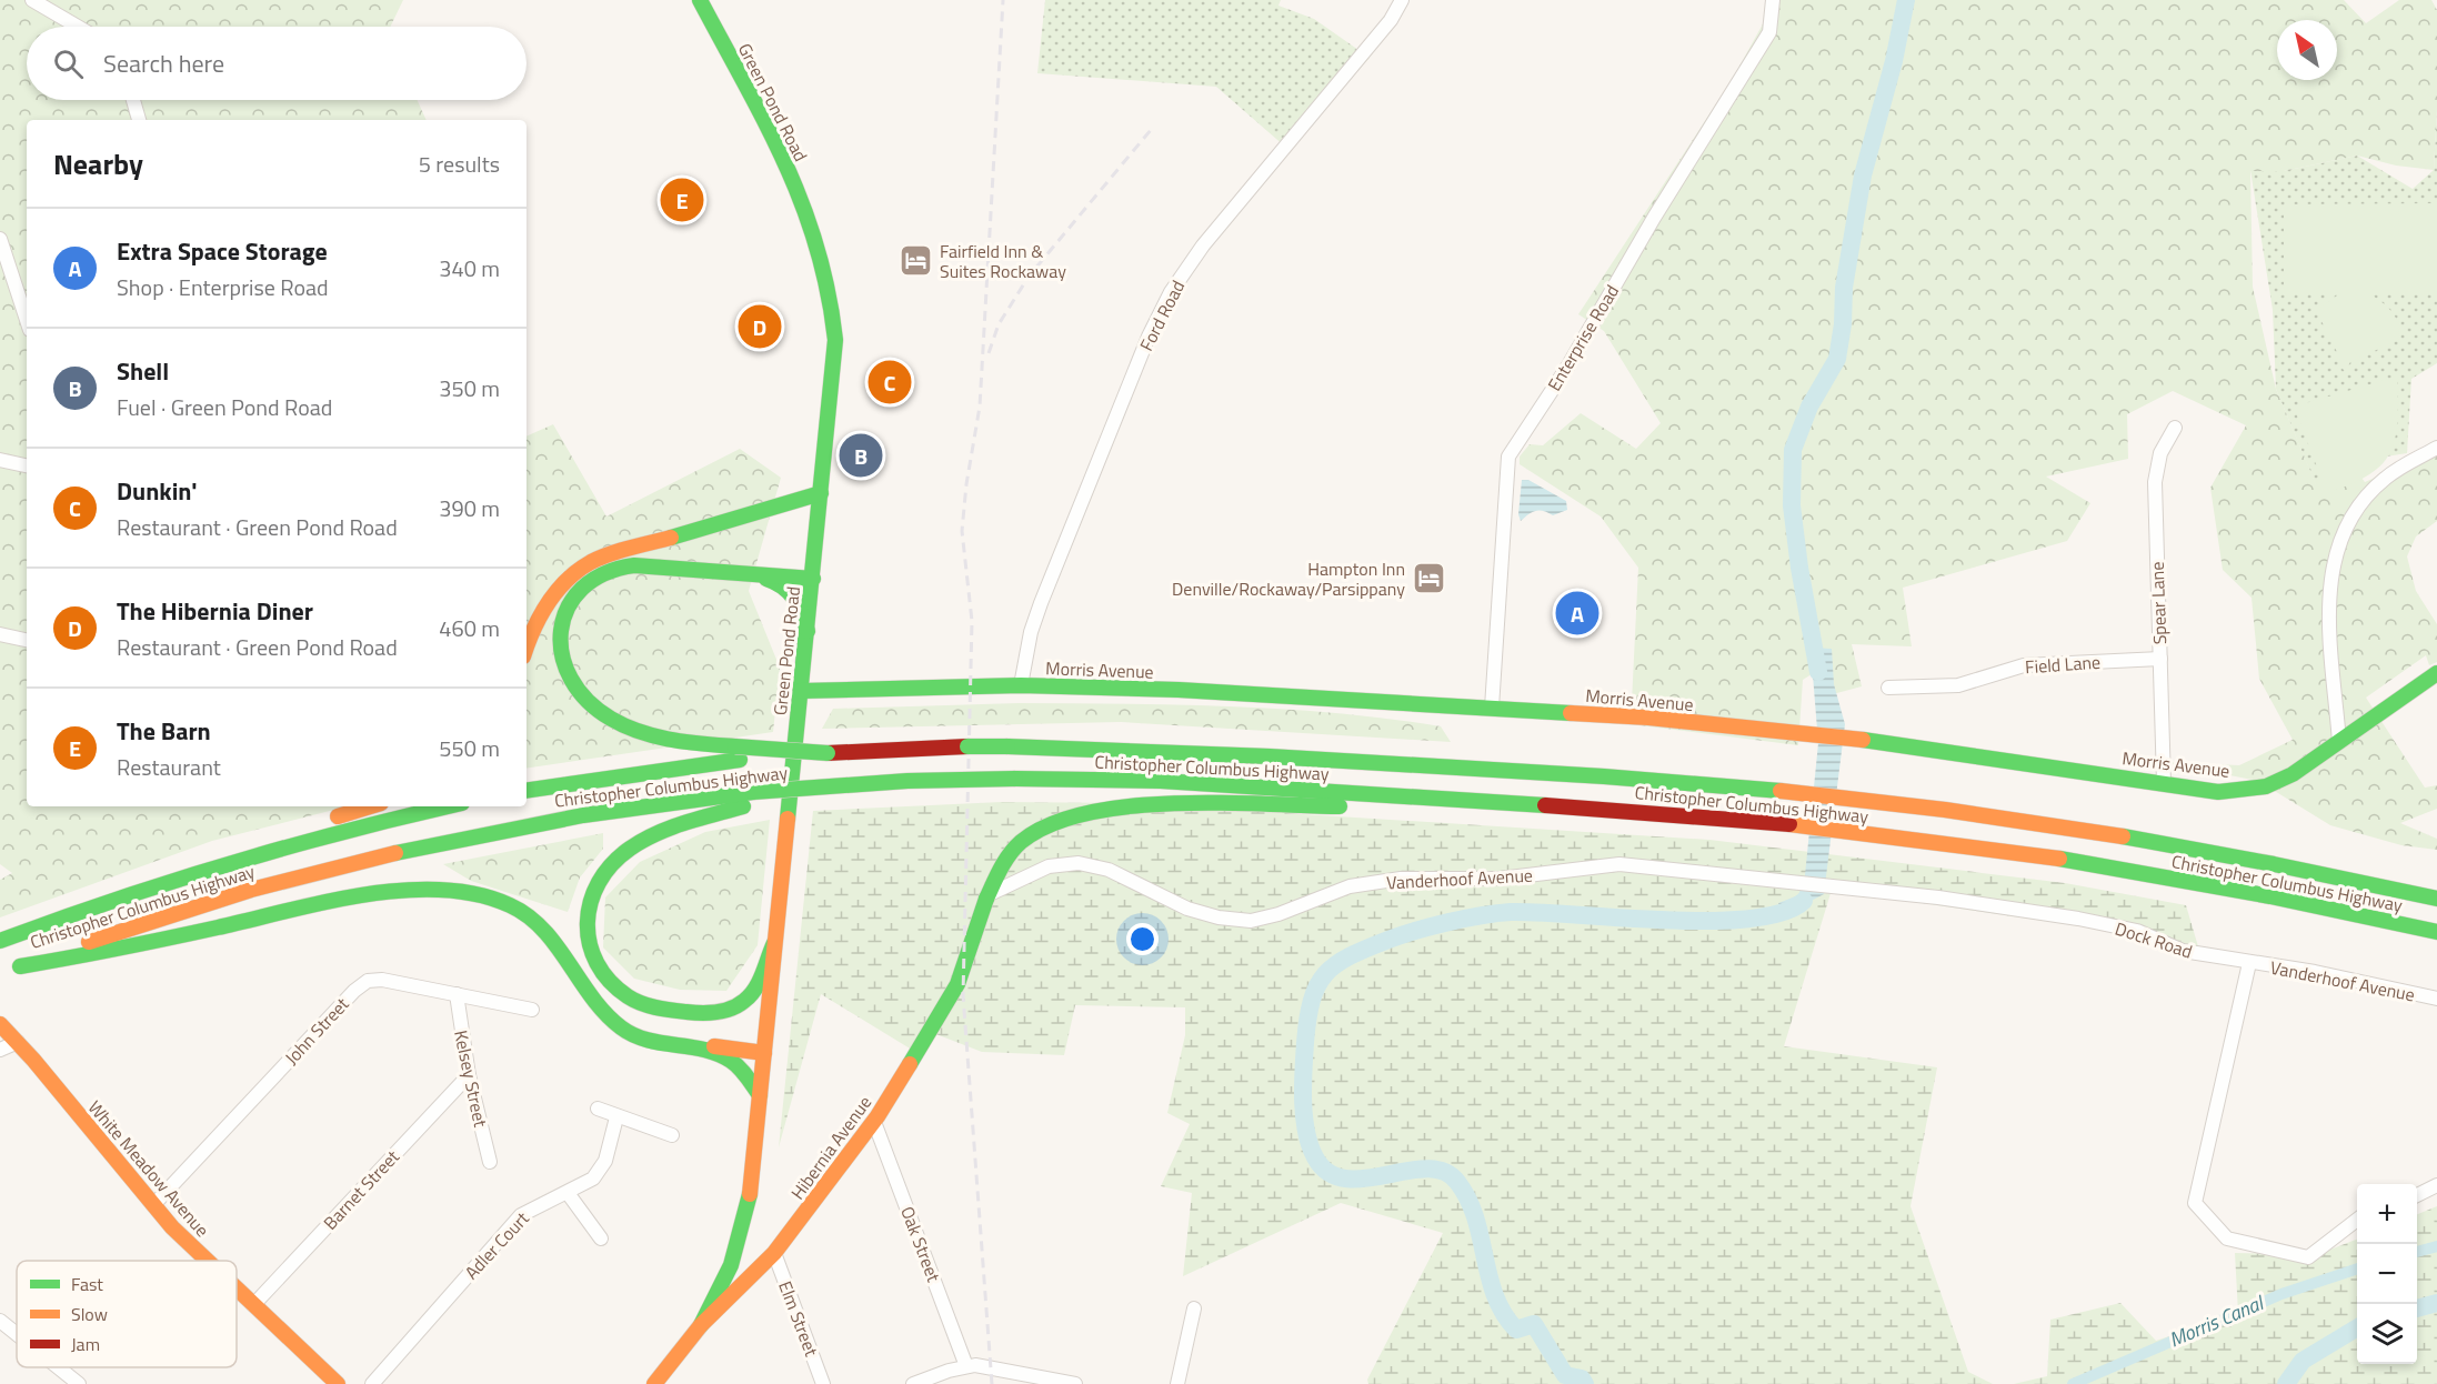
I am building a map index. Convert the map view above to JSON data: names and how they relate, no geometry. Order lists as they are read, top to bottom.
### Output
{
  "streets": {
    "main road": [
      "Green Pond Road",
      "Morris Avenue",
      "Christopher Columbus Highway",
      "Hibernia Avenue",
      "White Meadow Avenue"
    ],
    "street": [
      "Ford Road",
      "Enterprise Road",
      "Spear Lane",
      "Field Lane",
      "Vanderhoof Avenue",
      "Dock Road",
      "John Street",
      "Kelsey Street",
      "Barnet Street",
      "Oak Street",
      "Adler Court",
      "Elm Street"
    ]
  },
  "crossings": [
    ["Green Pond Road", "Morris Avenue"],
    ["Green Pond Road", "Hibernia Avenue"],
    ["Ford Road", "Morris Avenue"],
    ["Enterprise Road", "Morris Avenue"],
    ["Spear Lane", "Field Lane"],
    ["Spear Lane", "Morris Avenue"],
    ["Christopher Columbus Highway", "Hibernia Avenue"],
    ["Vanderhoof Avenue", "Dock Road"],
    ["Vanderhoof Avenue", "Hibernia Avenue"],
    ["John Street", "Kelsey Street"],
    ["John Street", "White Meadow Avenue"],
    ["Kelsey Street", "Barnet Street"],
    ["Hibernia Avenue", "Oak Street"],
    ["Hibernia Avenue", "Elm Street"],
    ["White Meadow Avenue", "Barnet Street"]
  ],
  "water": ["Morris Canal"],
  "places": {
    "hotel": ["Fairfield Inn & Suites Rockaway", "Hampton Inn Denville/Rockaway/Parsippany"]
  },
  "legend": ["Fast", "Slow", "Jam"],
  "north": "top left",
  "page": {
    "search": "Search here",
    "heading": ["Nearby", "5 results"],
    "pins": [
      "E",
      "D",
      "C",
      "B",
      "A"
    ],
    "list": [
      {
        "mark": "A",
        "name": "Extra Space Storage",
        "note": "Shop · Enterprise Road",
        "value": "340 m"
      },
      {
        "mark": "B",
        "name": "Shell",
        "note": "Fuel · Green Pond Road",
        "value": "350 m"
      },
      {
        "mark": "C",
        "name": "Dunkin'",
        "note": "Restaurant · Green Pond Road",
        "value": "390 m"
      },
      {
        "mark": "D",
        "name": "The Hibernia Diner",
        "note": "Restaurant · Green Pond Road",
        "value": "460 m"
      },
      {
        "mark": "E",
        "name": "The Barn",
        "note": "Restaurant",
        "value": "550 m"
      }
    ],
    "map_buttons": ["+", "−"]
  }
}
